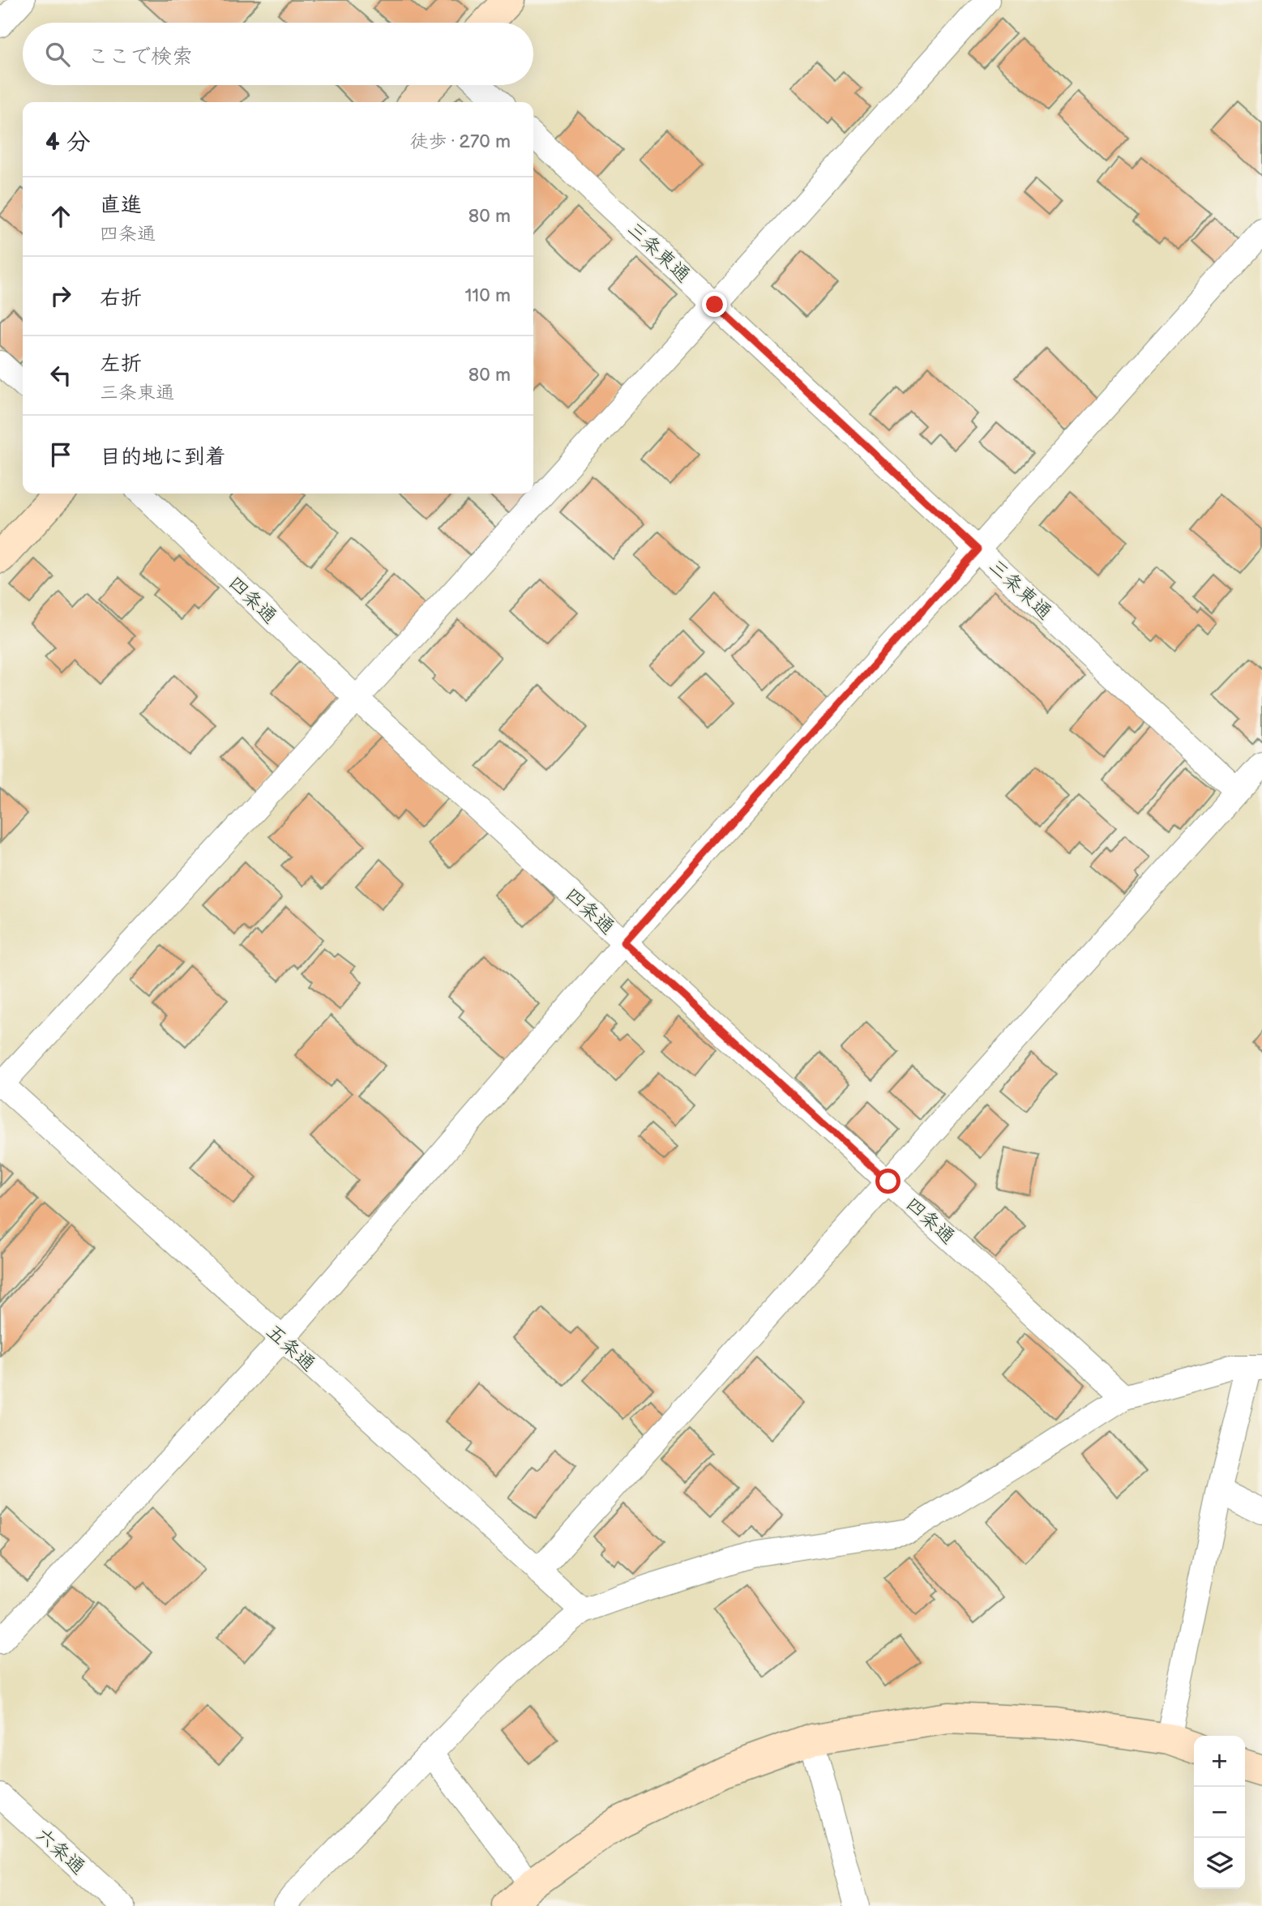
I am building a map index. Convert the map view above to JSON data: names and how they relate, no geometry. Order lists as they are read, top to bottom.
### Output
{
  "streets": {
    "street": [
      "三条東通",
      "四条通",
      "五条通",
      "六条通"
    ]
  },
  "page": {
    "search": "ここで検索",
    "heading": ["4 分", "徒歩 · 270 m"],
    "list": [
      ["直進", "四条通", "80 m"],
      ["右折", "110 m"],
      ["左折", "三条東通", "80 m"],
      "目的地に到着"
    ],
    "map_buttons": ["+", "−"]
  }
}
